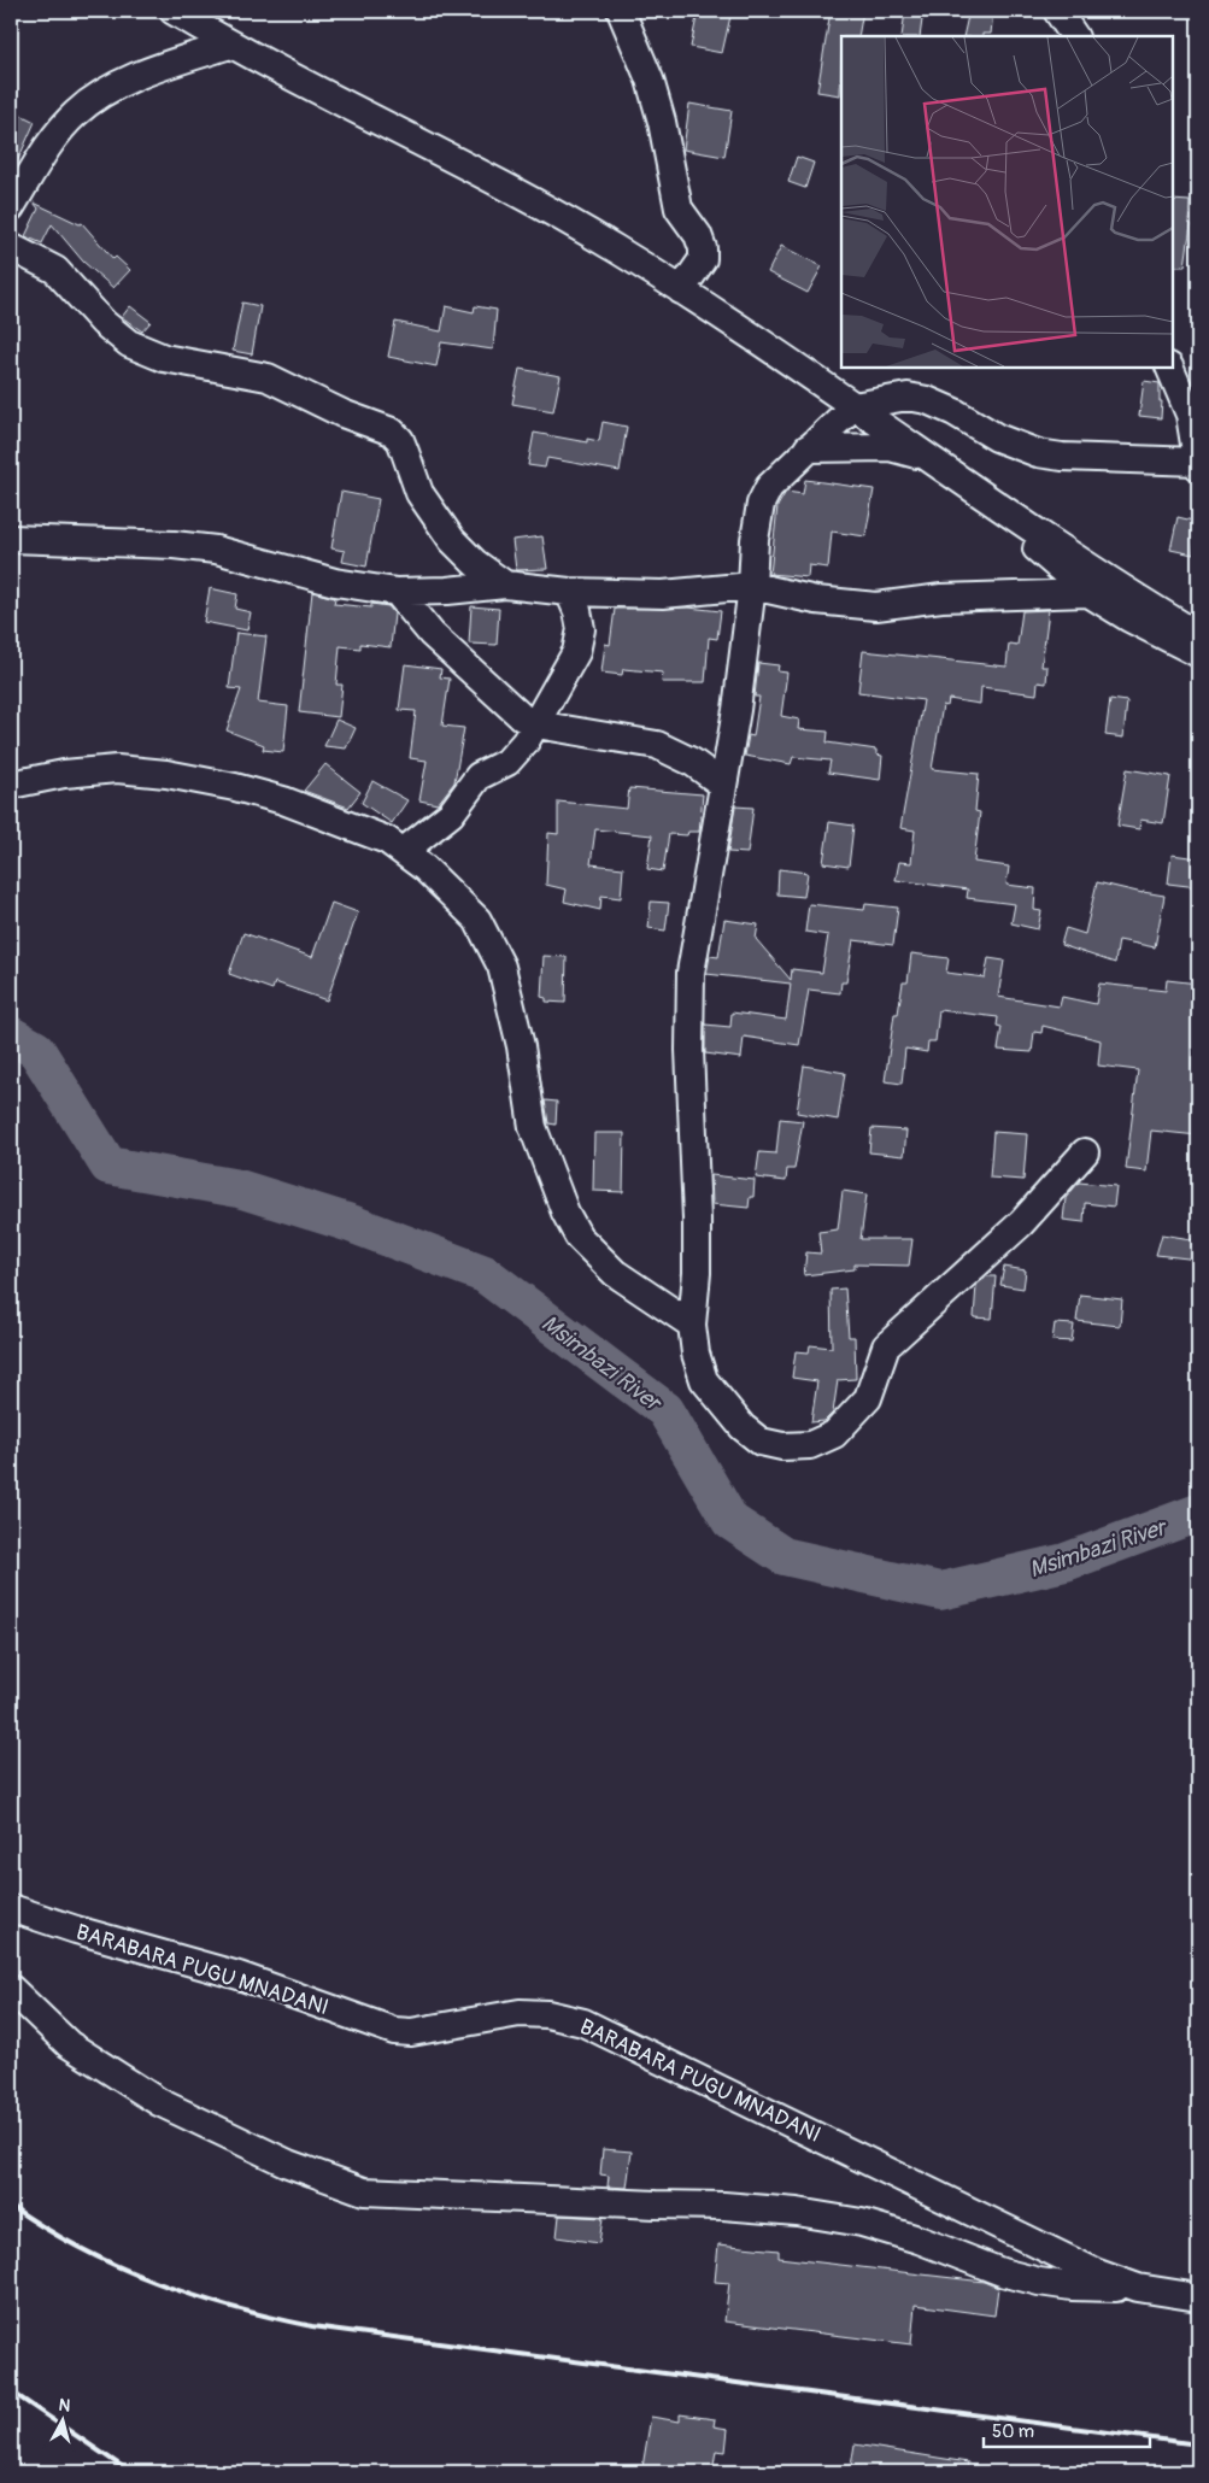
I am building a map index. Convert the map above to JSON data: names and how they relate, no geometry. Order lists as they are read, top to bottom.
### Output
{
  "streets": {
    "street": ["BARABARA PUGU MNADANI"]
  },
  "water": ["Msimbazi River"],
  "scale_bar": "50 m",
  "north": "top"
}
